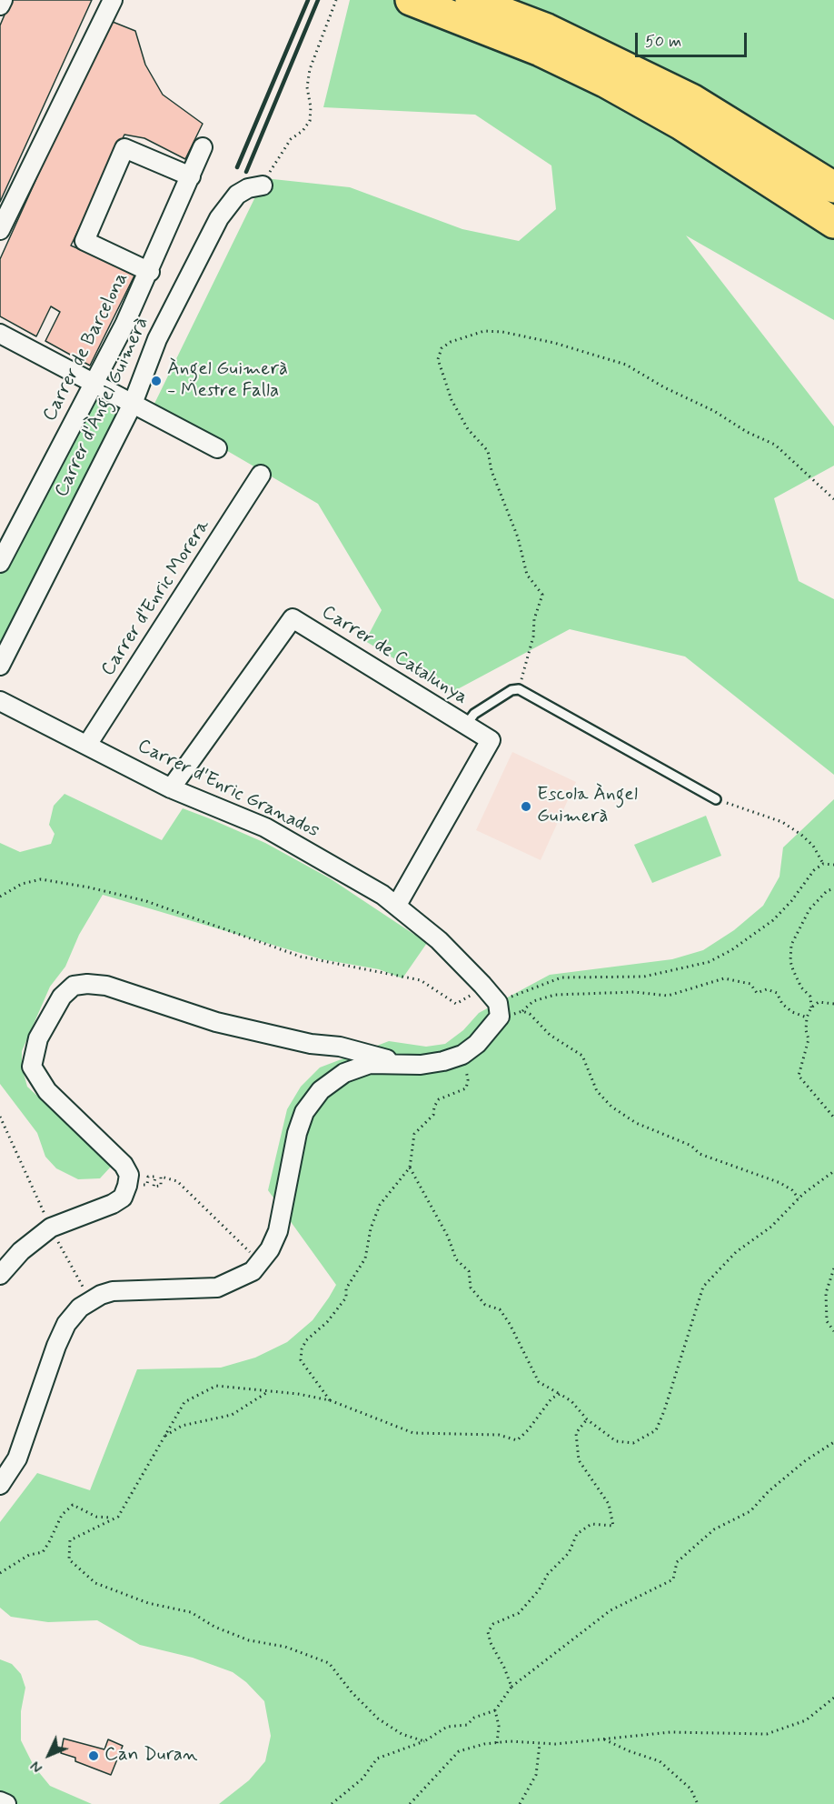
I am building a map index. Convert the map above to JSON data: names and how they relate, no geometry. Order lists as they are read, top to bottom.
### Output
{
  "streets": {
    "street": [
      "Carrer de Barcelona",
      "Carrer d'Àngel Guimerà",
      "Carrer d'Enric Morera",
      "Carrer de Catalunya",
      "Carrer d'Enric Granados"
    ]
  },
  "crossings": [
    ["Carrer d'Enric Morera", "Carrer d'Enric Granados"],
    ["Carrer de Catalunya", "Carrer d'Enric Granados"]
  ],
  "places": ["Àngel Guimerà - Mestre Falla", "Escola Àngel Guimerà", "Can Duran"],
  "scale_bar": "50 m",
  "north": "bottom left"
}
